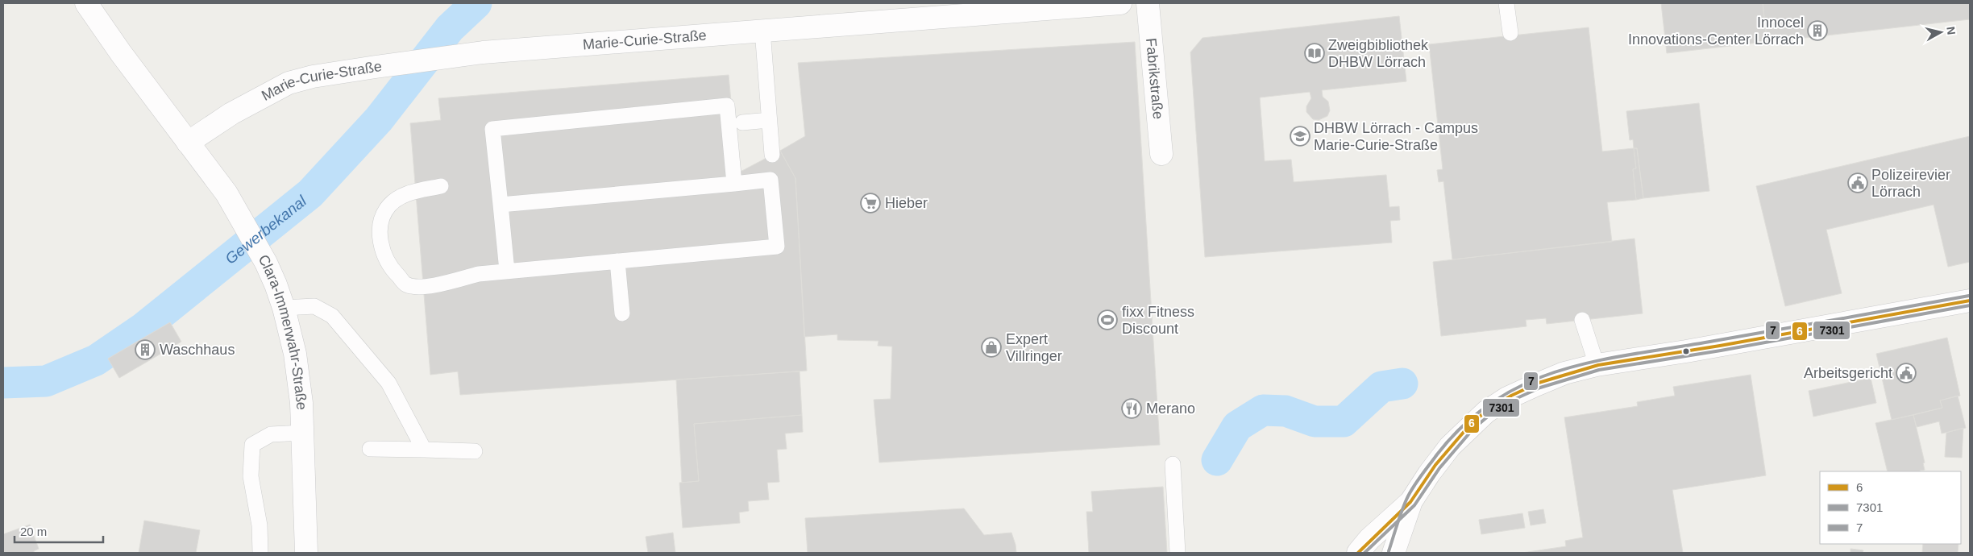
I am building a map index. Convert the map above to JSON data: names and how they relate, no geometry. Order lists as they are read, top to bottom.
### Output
{
  "streets": {
    "street": ["Marie-Curie-Straße", "Fabrikstraße", "Clara-Immerwahr-Straße"]
  },
  "crossings": [
    ["Marie-Curie-Straße", "Clara-Immerwahr-Straße"]
  ],
  "water": ["Gewerbekanal"],
  "places": {
    "building": ["Innocel Innovations-Center Lörrach", "Waschhaus"],
    "library": ["Zweigbibliothek DHBW Lörrach"],
    "school or university": ["DHBW Lörrach - Campus Marie-Curie-Straße"],
    "public building": ["Polizeirevier Lörrach", "Arbeitsgericht"],
    "supermarket": ["Hieber"],
    "sports": ["fixx Fitness Discount"],
    "shop": ["Expert Villringer"],
    "restaurant": ["Merano"]
  },
  "lines": ["transit line 7", "transit line 6", "transit line 7301"],
  "legend": ["6", "7301", "7"],
  "scale_bar": "20 m",
  "north": "right"
}
